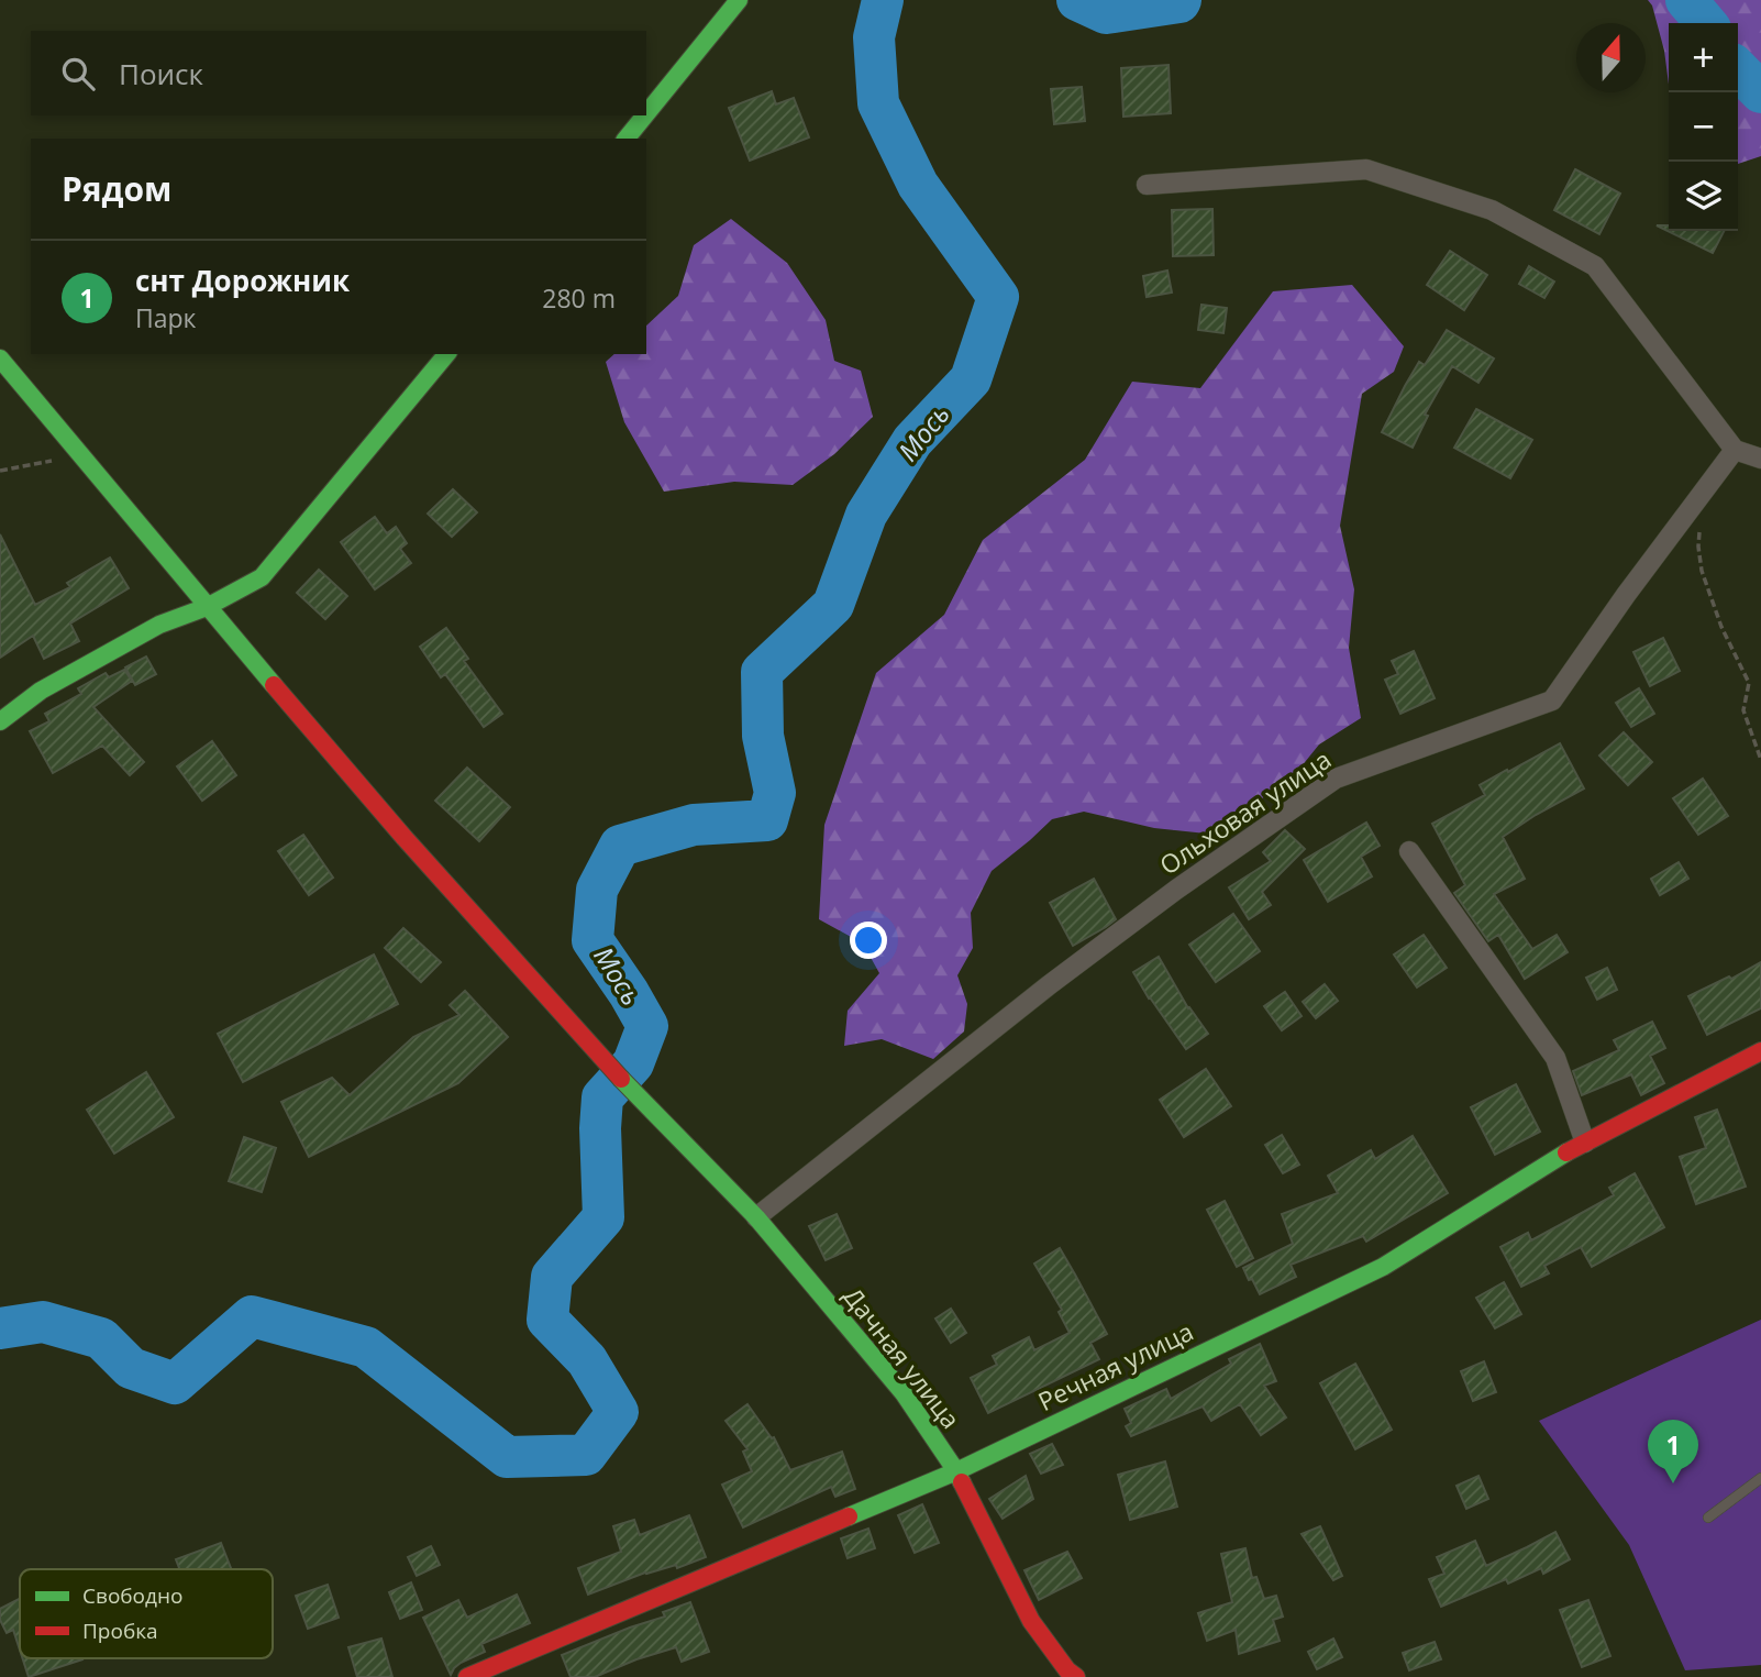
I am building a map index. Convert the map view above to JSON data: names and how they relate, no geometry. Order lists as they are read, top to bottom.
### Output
{
  "streets": {
    "street": ["Ольховая улица", "Дачная улица", "Речная улица"]
  },
  "crossings": [
    ["Ольховая улица", "Дачная улица"],
    ["Дачная улица", "Речная улица"]
  ],
  "water": ["Мось"],
  "legend": ["Свободно", "Пробка"],
  "north": "top",
  "page": {
    "map_buttons": ["+", "−"],
    "search": "Поиск",
    "heading": "Рядом",
    "list": [
      {
        "mark": "1",
        "name": "снт Дорожник",
        "note": "Парк",
        "value": "280 m"
      }
    ],
    "pins": "1"
  }
}
